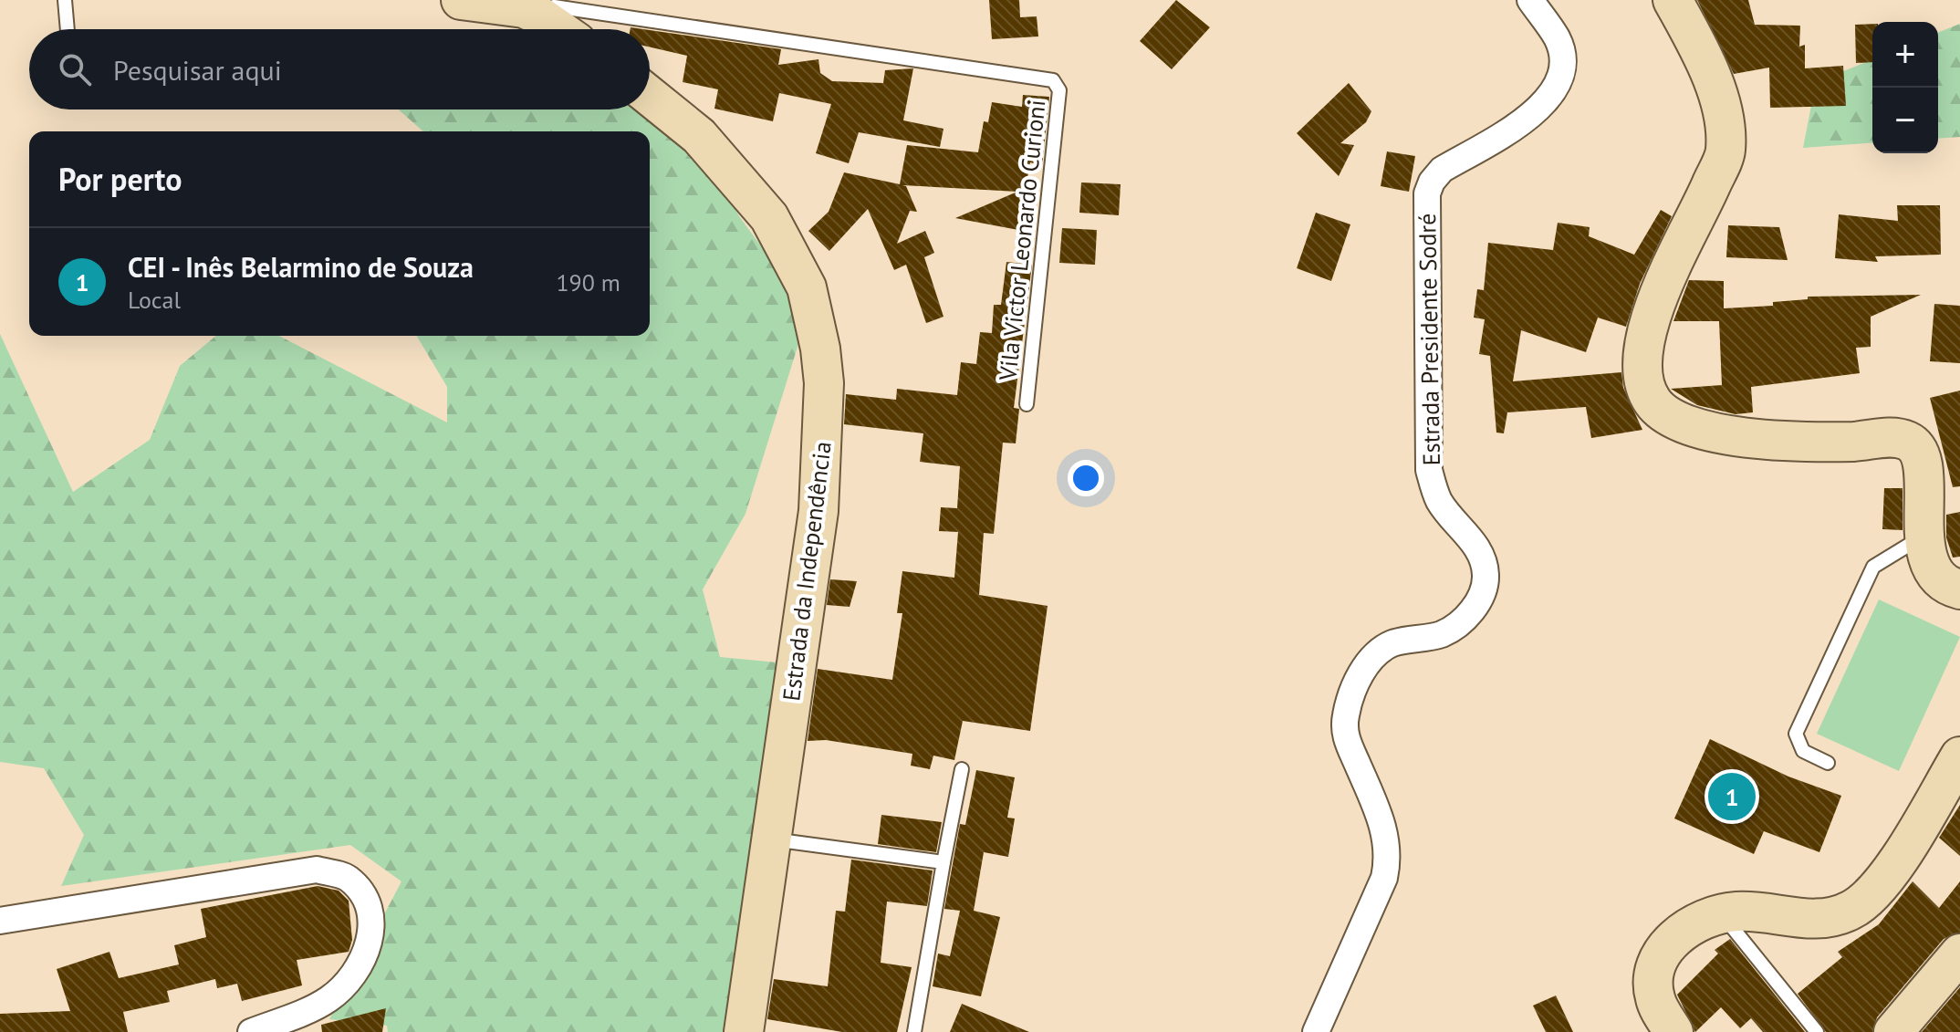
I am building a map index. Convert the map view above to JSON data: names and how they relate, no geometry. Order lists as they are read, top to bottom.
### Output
{
  "streets": {
    "street": ["Estrada Presidente Sodré", "Estrada da Independência"],
    "lane": ["Vila Victor Leonardo Curioni"]
  },
  "page": {
    "map_buttons": ["+", "−"],
    "search": "Pesquisar aqui",
    "heading": "Por perto",
    "list": [
      {
        "mark": "1",
        "name": "CEI - Inês Belarmino de Souza",
        "note": "Local",
        "value": "190 m"
      }
    ],
    "pins": "1"
  }
}
